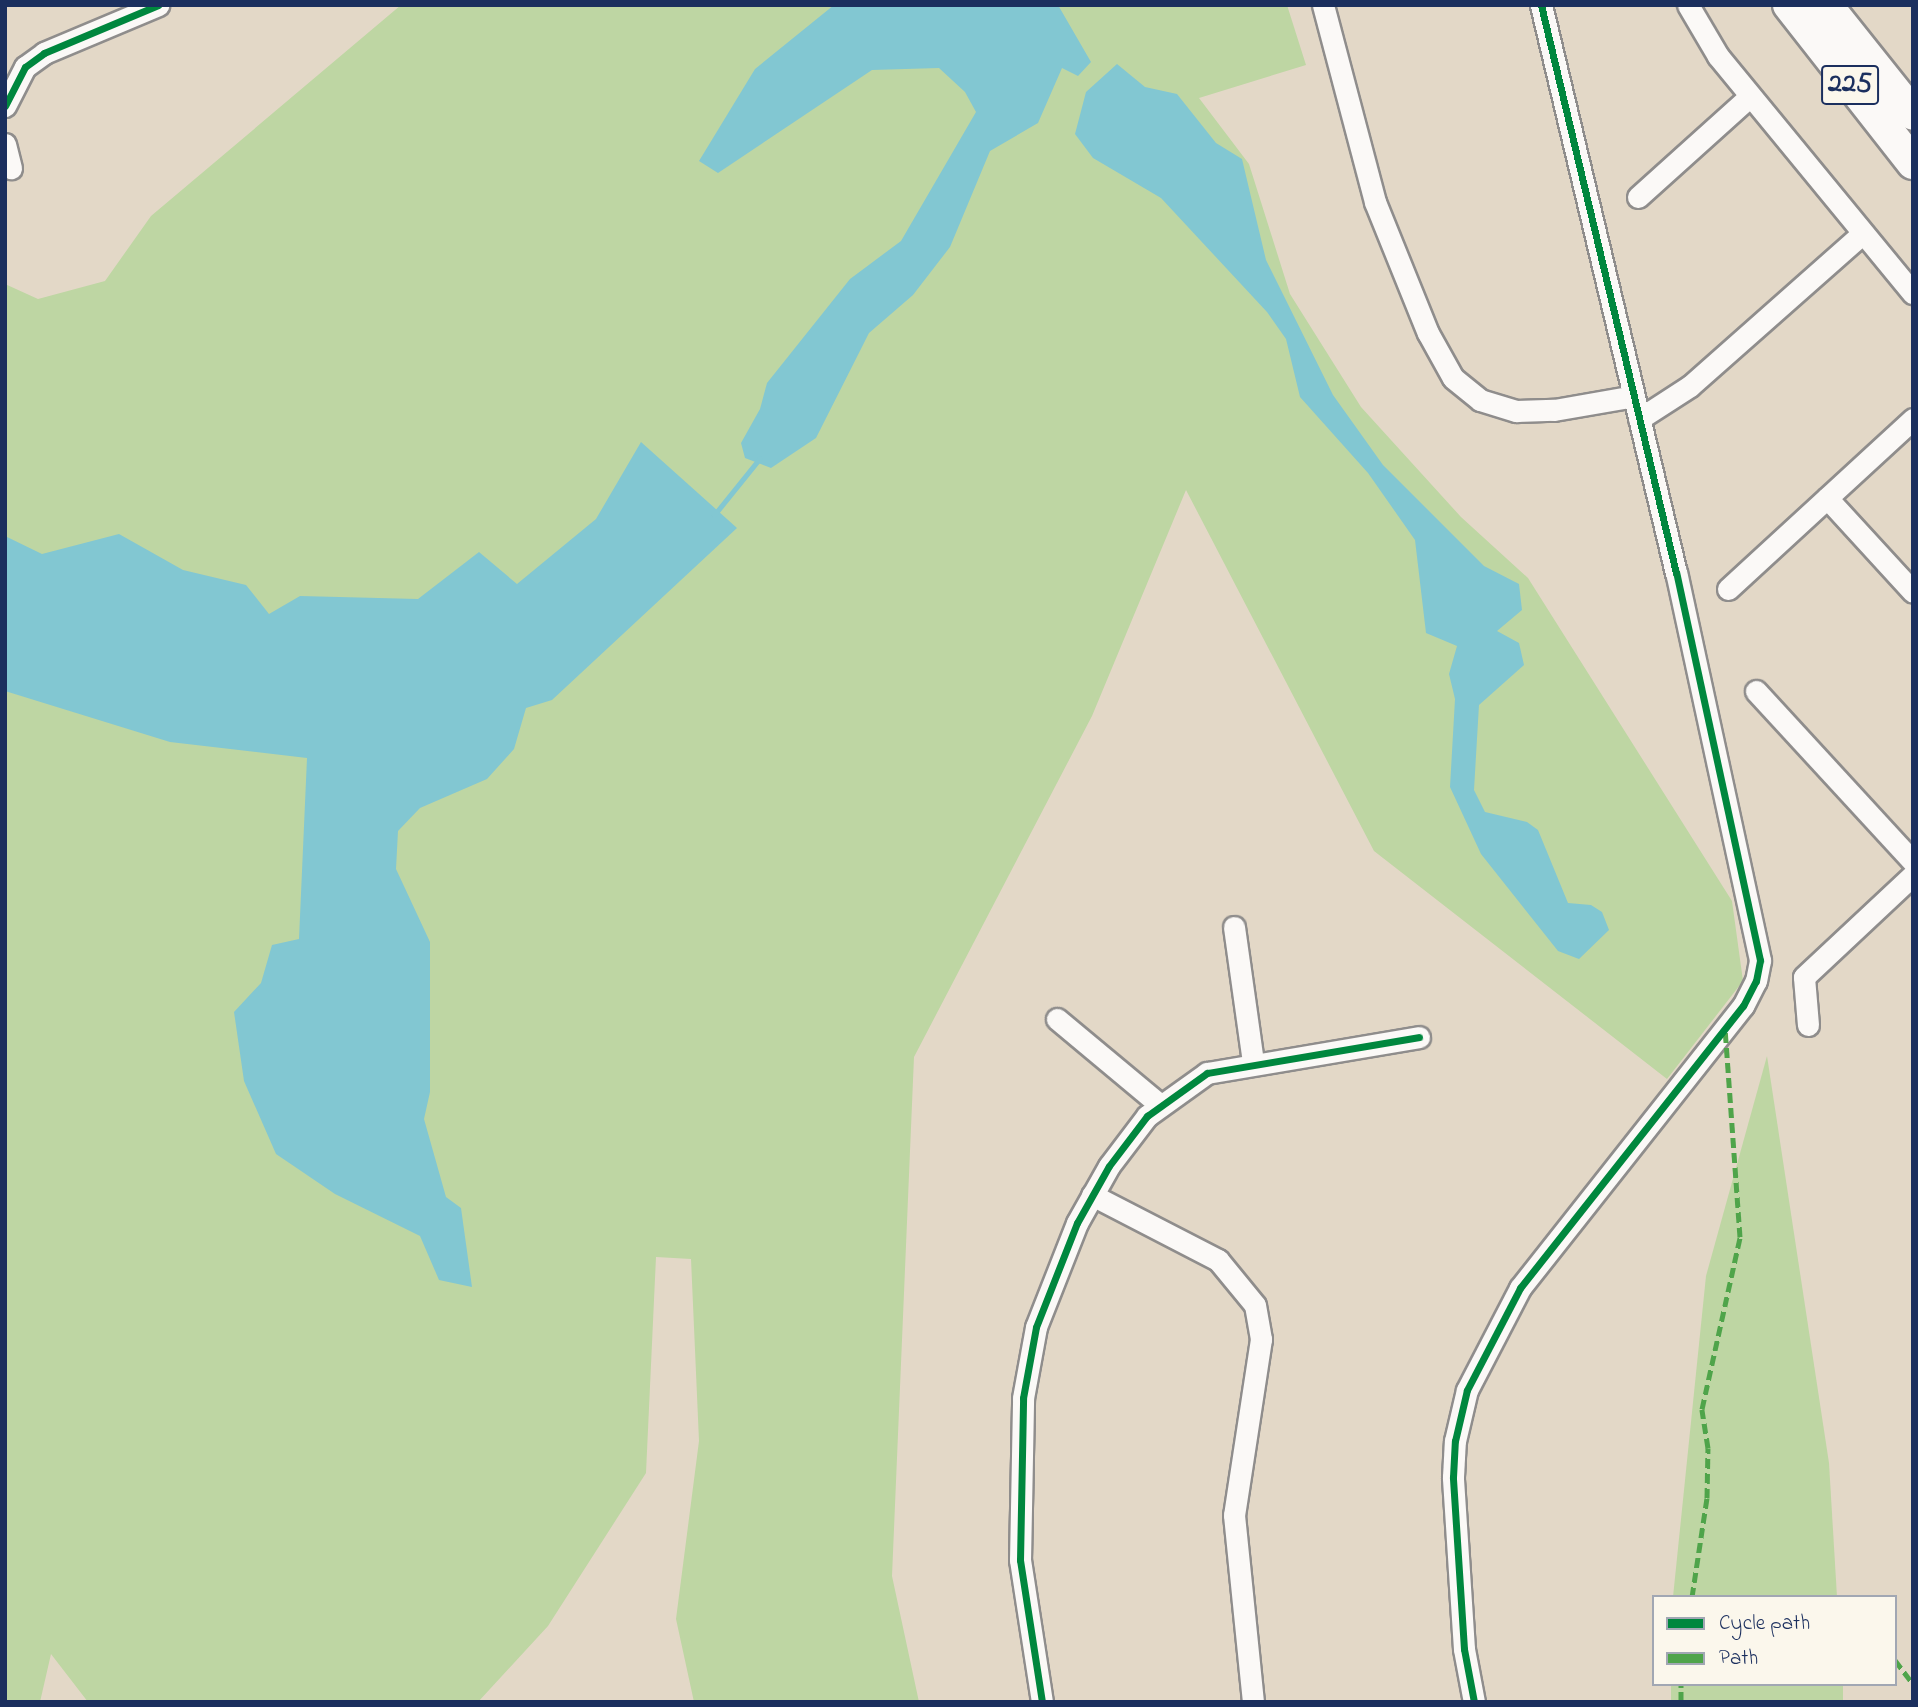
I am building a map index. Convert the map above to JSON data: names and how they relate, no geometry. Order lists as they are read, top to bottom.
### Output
{
  "streets": {
    "highway": ["225"]
  },
  "legend": ["Cycle path", "Path"]
}
